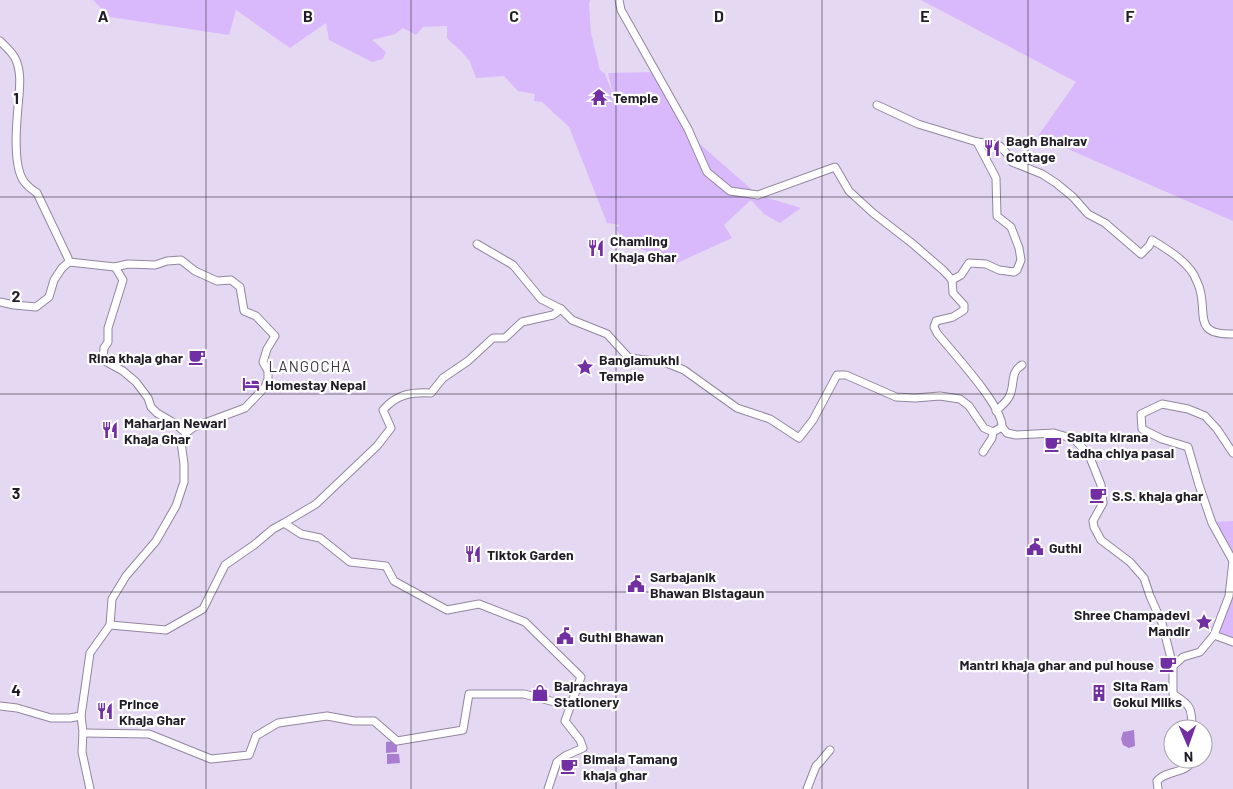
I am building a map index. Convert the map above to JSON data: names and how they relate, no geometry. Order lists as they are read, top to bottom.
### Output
{
  "districts": ["LANGOCHA"],
  "places": {
    "temple": ["Temple"],
    "restaurant": [
      "Bagh Bhairav Cottage",
      "Chamling Khaja Ghar",
      "Maharjan Newari Khaja Ghar",
      "Tiktok Garden",
      "Prince Khaja Ghar"
    ],
    "cafe": [
      "Rina khaja ghar",
      "Sabita kirana tadha chiya pasal",
      "S.S. khaja ghar",
      "Mantri khaja ghar and pul house",
      "Bimala Tamang khaja ghar"
    ],
    "place": ["Banglamukhi Temple", "Shree Champadevi Mandir"],
    "hotel": ["Homestay Nepal"],
    "public building": ["Guthi", "Sarbajanik Bhawan Bistagaun", "Guthi Bhawan"],
    "shop": ["Bajrachraya Stationery"],
    "building": ["Sita Ram Gokul Milks"]
  },
  "north": "bottom",
  "grid": {
    "columns": [
      "A",
      "B",
      "C",
      "D",
      "E",
      "F"
    ],
    "rows": [
      "1",
      "2",
      "3",
      "4"
    ]
  }
}
